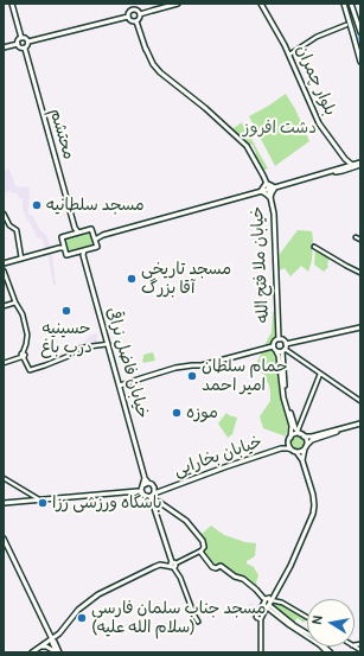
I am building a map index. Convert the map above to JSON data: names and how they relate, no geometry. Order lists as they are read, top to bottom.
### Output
{
  "streets": {
    "main road": [
      "بلوار چمران",
      "محتشم",
      "خیابان ملا فتح الله",
      "خیابان فاضل نراقی",
      "خیابان بخارایی"
    ]
  },
  "parks": ["دشت افروز"],
  "places": [
    "مسجد سلطانیه",
    "مسجد تاریخی آقا بزرگ",
    "حسینیه درب باغ",
    "حمام سلطان امیر احمد",
    "موزه",
    "باشگاه ورزشی رزا",
    "مسجد جناب سلمان فارسی (سلام الله علیه)"
  ],
  "north": "left"
}
